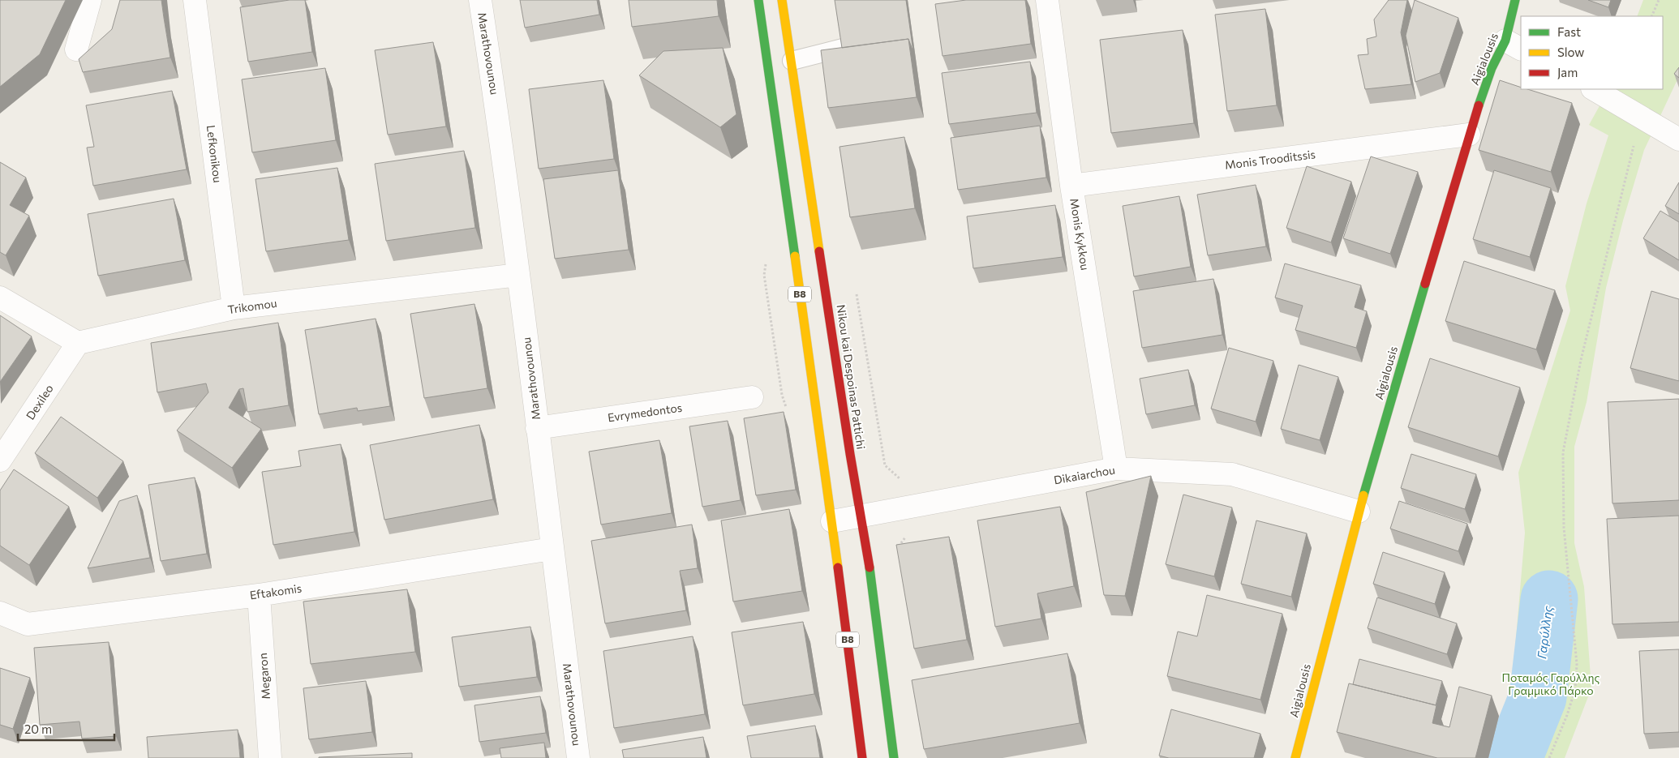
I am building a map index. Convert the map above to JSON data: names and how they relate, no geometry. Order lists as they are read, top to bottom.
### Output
{
  "streets": {
    "main road": ["Aigialousis", "B8", "Nikou kai Despoinas Pattichi"],
    "street": [
      "Marathovounou",
      "Lefkonikou",
      "Monis Trooditssis",
      "Monis Kykkou",
      "Trikomou",
      "Dexileo",
      "Evrymedontos",
      "Dikaiarchou",
      "Eftakomis",
      "Megaron"
    ]
  },
  "crossings": [
    ["Marathovounou", "Trikomou"],
    ["Marathovounou", "Evrymedontos"],
    ["Marathovounou", "Eftakomis"],
    ["Aigialousis", "Monis Trooditssis"],
    ["Aigialousis", "Dikaiarchou"],
    ["Lefkonikou", "Trikomou"],
    ["Monis Trooditssis", "Monis Kykkou"],
    ["Monis Kykkou", "Dikaiarchou"],
    ["B8", "Dikaiarchou"],
    ["Trikomou", "Dexileo"],
    ["Nikou kai Despoinas Pattichi", "Dikaiarchou"],
    ["Eftakomis", "Megaron"]
  ],
  "water": ["Γαρύλλης"],
  "parks": ["Ποταμός Γαρύλλης Γραμμικό Πάρκο"],
  "legend": ["Fast", "Slow", "Jam"],
  "scale_bar": "20 m"
}
